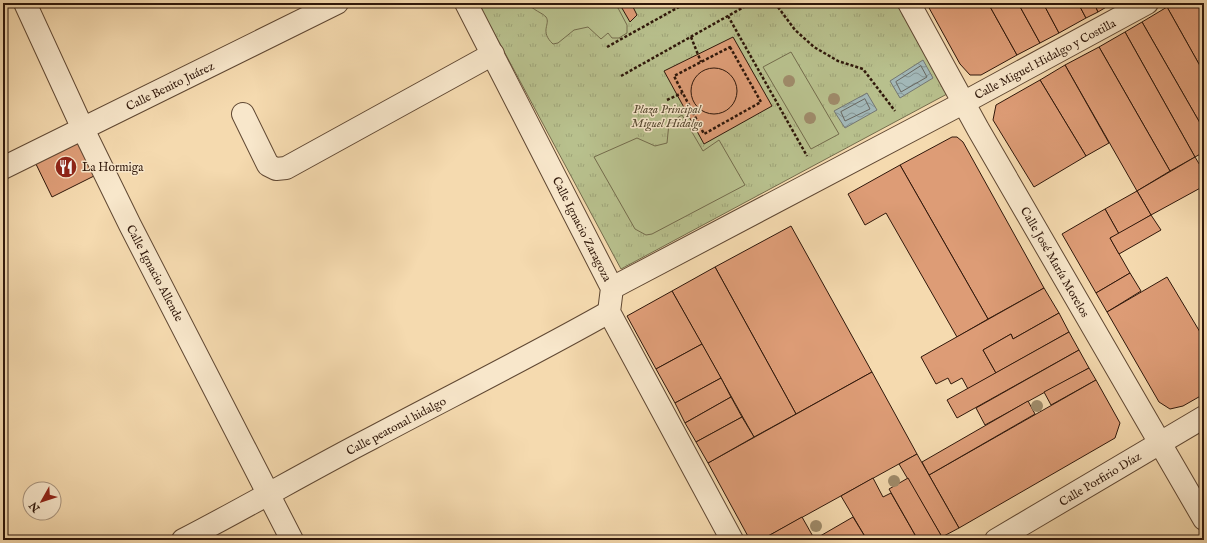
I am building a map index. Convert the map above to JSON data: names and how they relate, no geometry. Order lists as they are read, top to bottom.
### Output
{
  "streets": {
    "street": [
      "Calle Miguel Hidalgo y Costilla",
      "Calle Benito Juárez",
      "Calle Ignacio Zaragoza",
      "Calle José María Morelos",
      "Calle Ignacio Allende",
      "Calle peatonal hidalgo",
      "Calle Porfirio Díaz"
    ]
  },
  "crossings": [
    ["Calle Miguel Hidalgo y Costilla", "Calle Ignacio Zaragoza"],
    ["Calle Miguel Hidalgo y Costilla", "Calle José María Morelos"],
    ["Calle Benito Juárez", "Calle Ignacio Allende"],
    ["Calle Ignacio Zaragoza", "Calle peatonal hidalgo"],
    ["Calle José María Morelos", "Calle Porfirio Díaz"],
    ["Calle Ignacio Allende", "Calle peatonal hidalgo"]
  ],
  "parks": ["Plaza Principal Miguel Hidalgo"],
  "places": {
    "restaurant": ["La Hormiga"]
  },
  "north": "bottom left"
}
